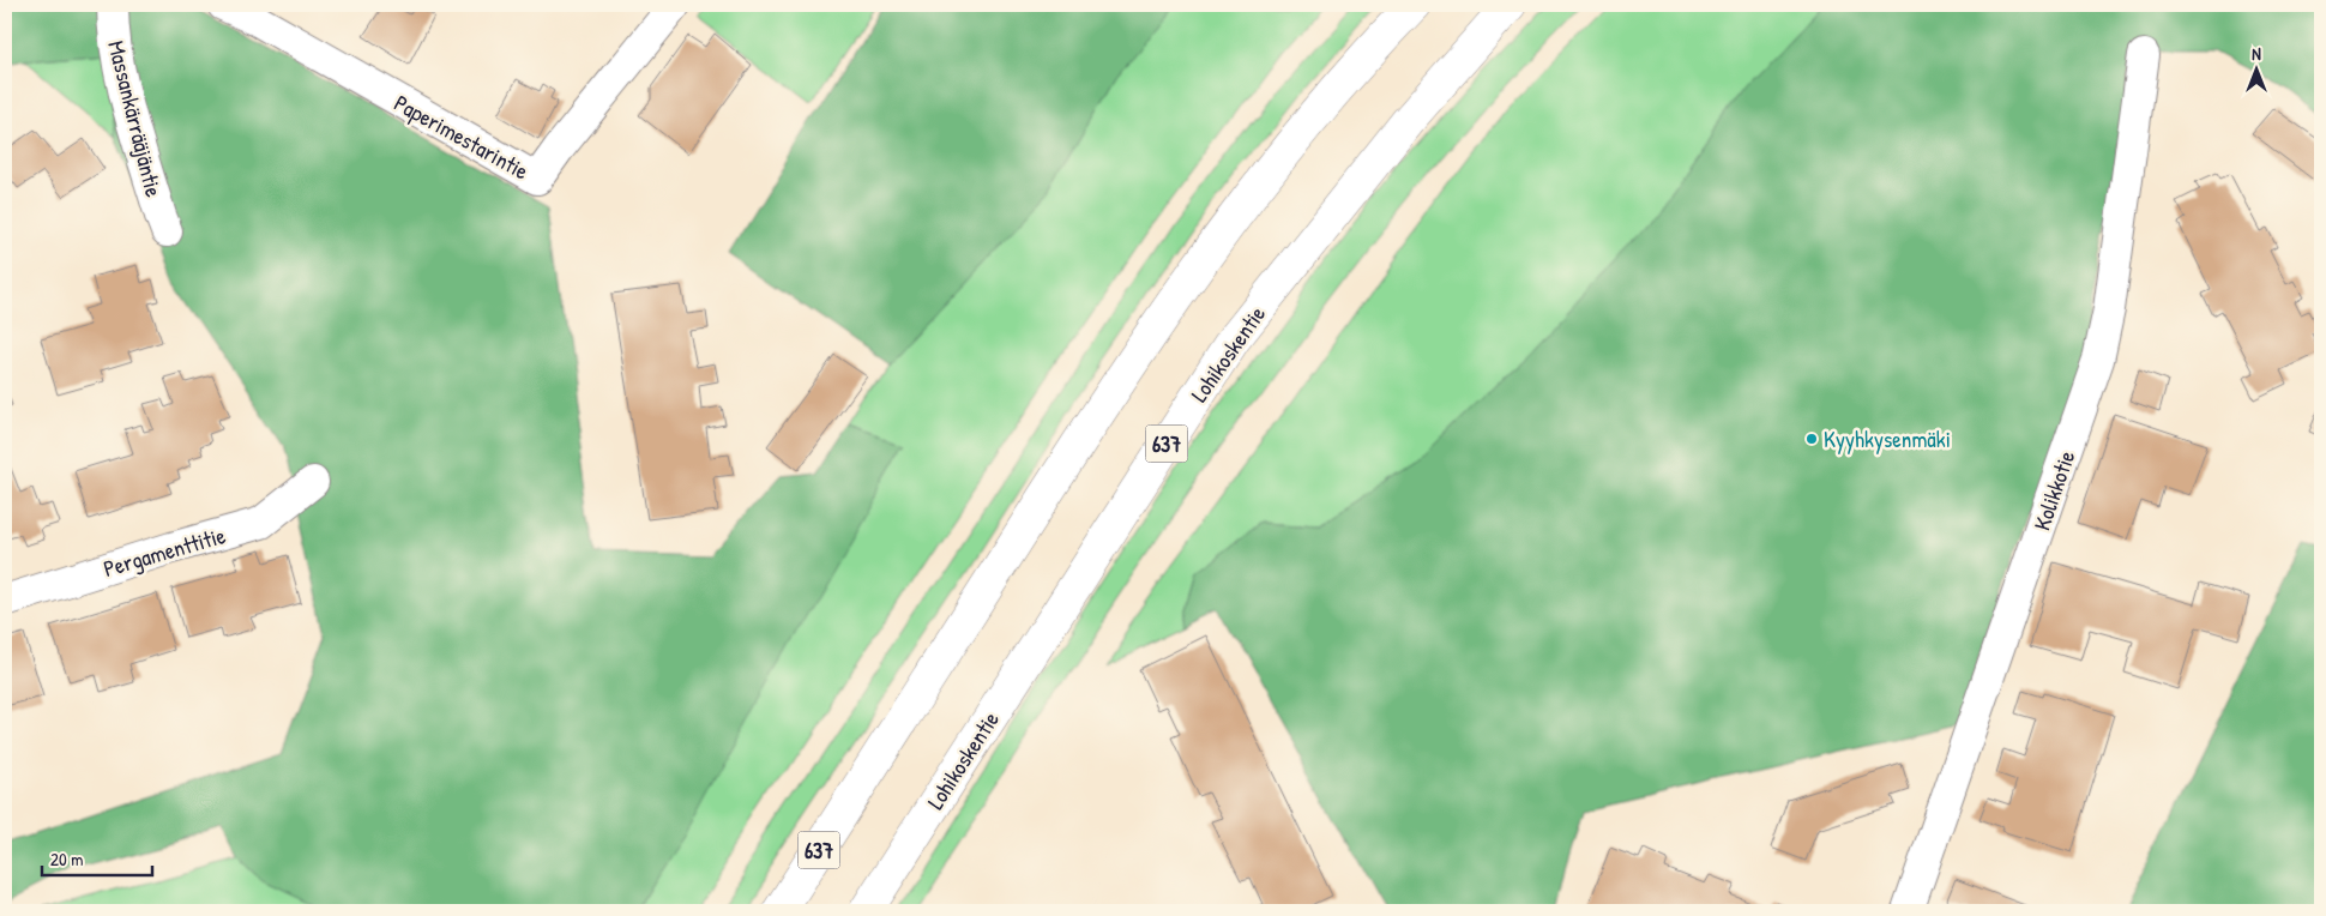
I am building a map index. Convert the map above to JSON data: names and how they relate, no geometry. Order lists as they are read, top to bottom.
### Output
{
  "streets": {
    "main road": ["Lohikoskentie", "637"],
    "street": [
      "Massankärrääjäntie",
      "Paperimestarintie",
      "Kolikkotie",
      "Pergamenttitie"
    ]
  },
  "places": ["Kyyhkysenmäki"],
  "scale_bar": "20 m",
  "north": "top"
}
